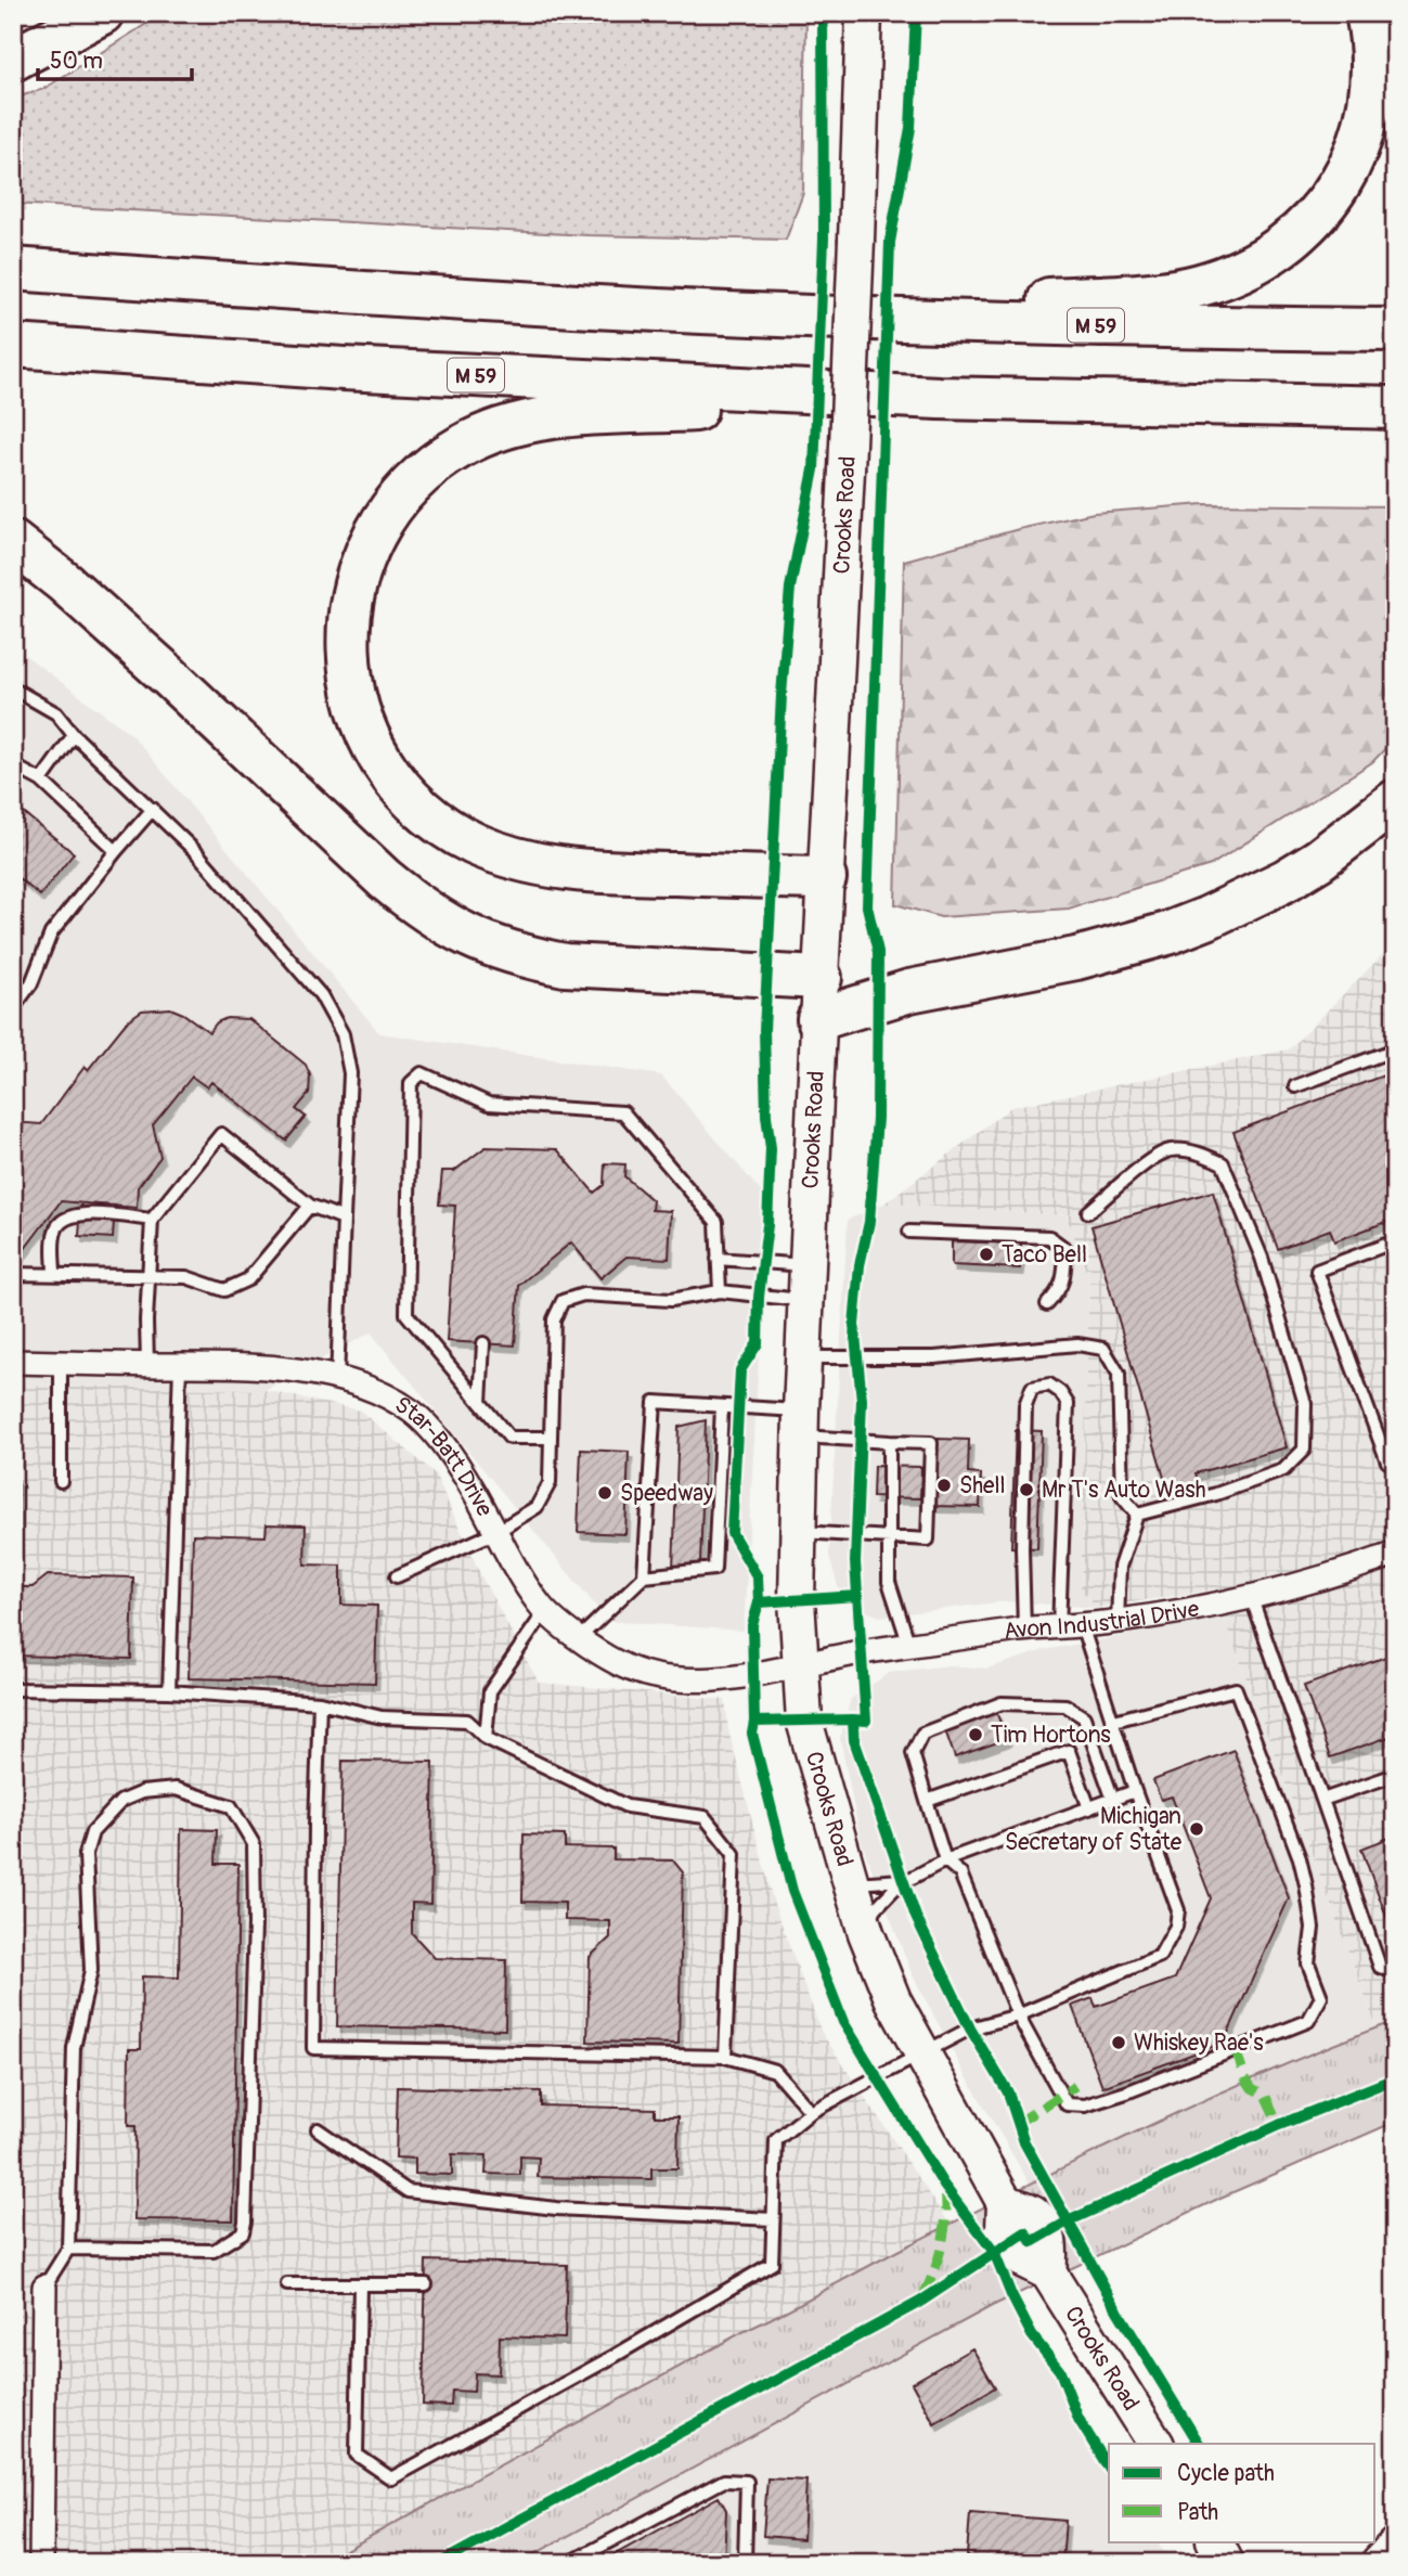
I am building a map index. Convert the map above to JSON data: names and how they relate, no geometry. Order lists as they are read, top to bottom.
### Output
{
  "streets": {
    "highway": ["M 59"],
    "main road": ["Crooks Road"],
    "street": ["Star-Batt Drive", "Avon Industrial Drive"]
  },
  "crossings": [
    ["Crooks Road", "Star-Batt Drive"],
    ["Crooks Road", "Avon Industrial Drive"],
    ["Star-Batt Drive", "Avon Industrial Drive"]
  ],
  "places": [
    "Taco Bell",
    "Shell",
    "Mr T's Auto Wash",
    "Speedway",
    "Tim Hortons",
    "Michigan Secretary of State",
    "Whiskey Rae's"
  ],
  "legend": ["Cycle path", "Path"],
  "scale_bar": "50 m"
}
